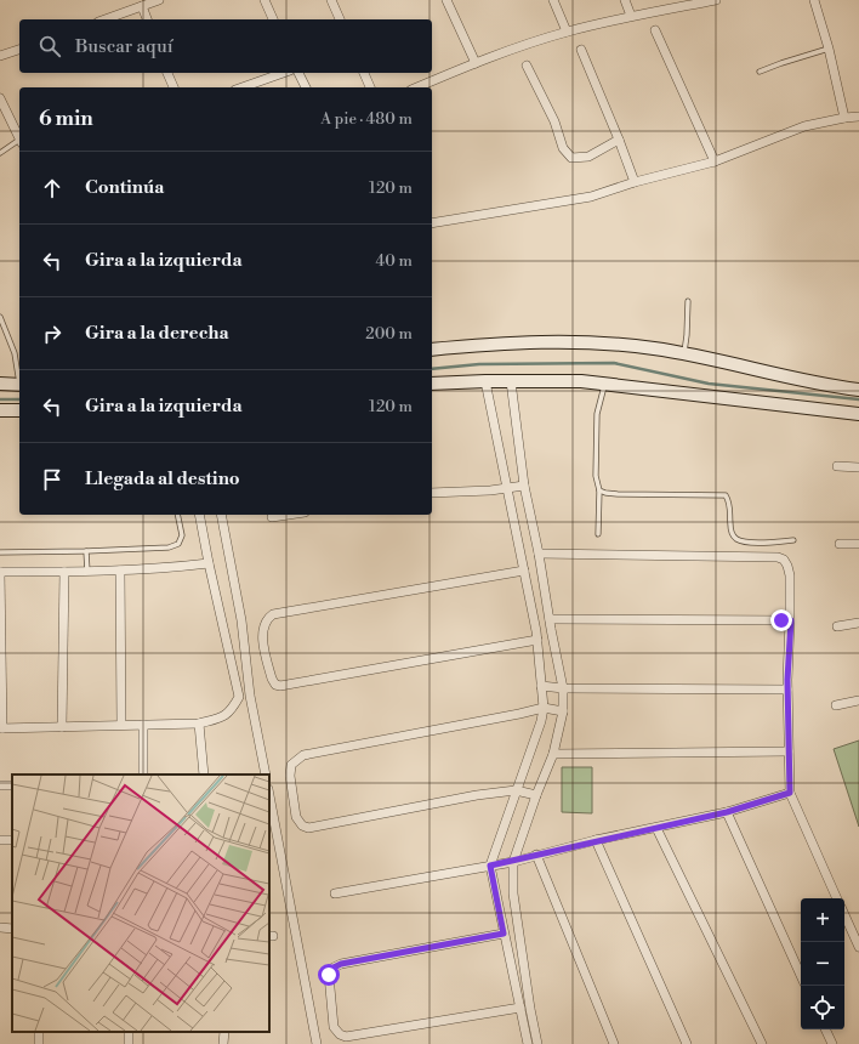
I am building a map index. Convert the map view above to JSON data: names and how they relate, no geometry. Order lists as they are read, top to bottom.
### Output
{
  "page": {
    "search": "Buscar aquí",
    "heading": ["6 min", "A pie · 480 m"],
    "list": [
      ["Continúa", "120 m"],
      ["Gira a la izquierda", "40 m"],
      ["Gira a la derecha", "200 m"],
      ["Gira a la izquierda", "120 m"],
      "Llegada al destino"
    ],
    "map_buttons": ["+", "−"]
  }
}
